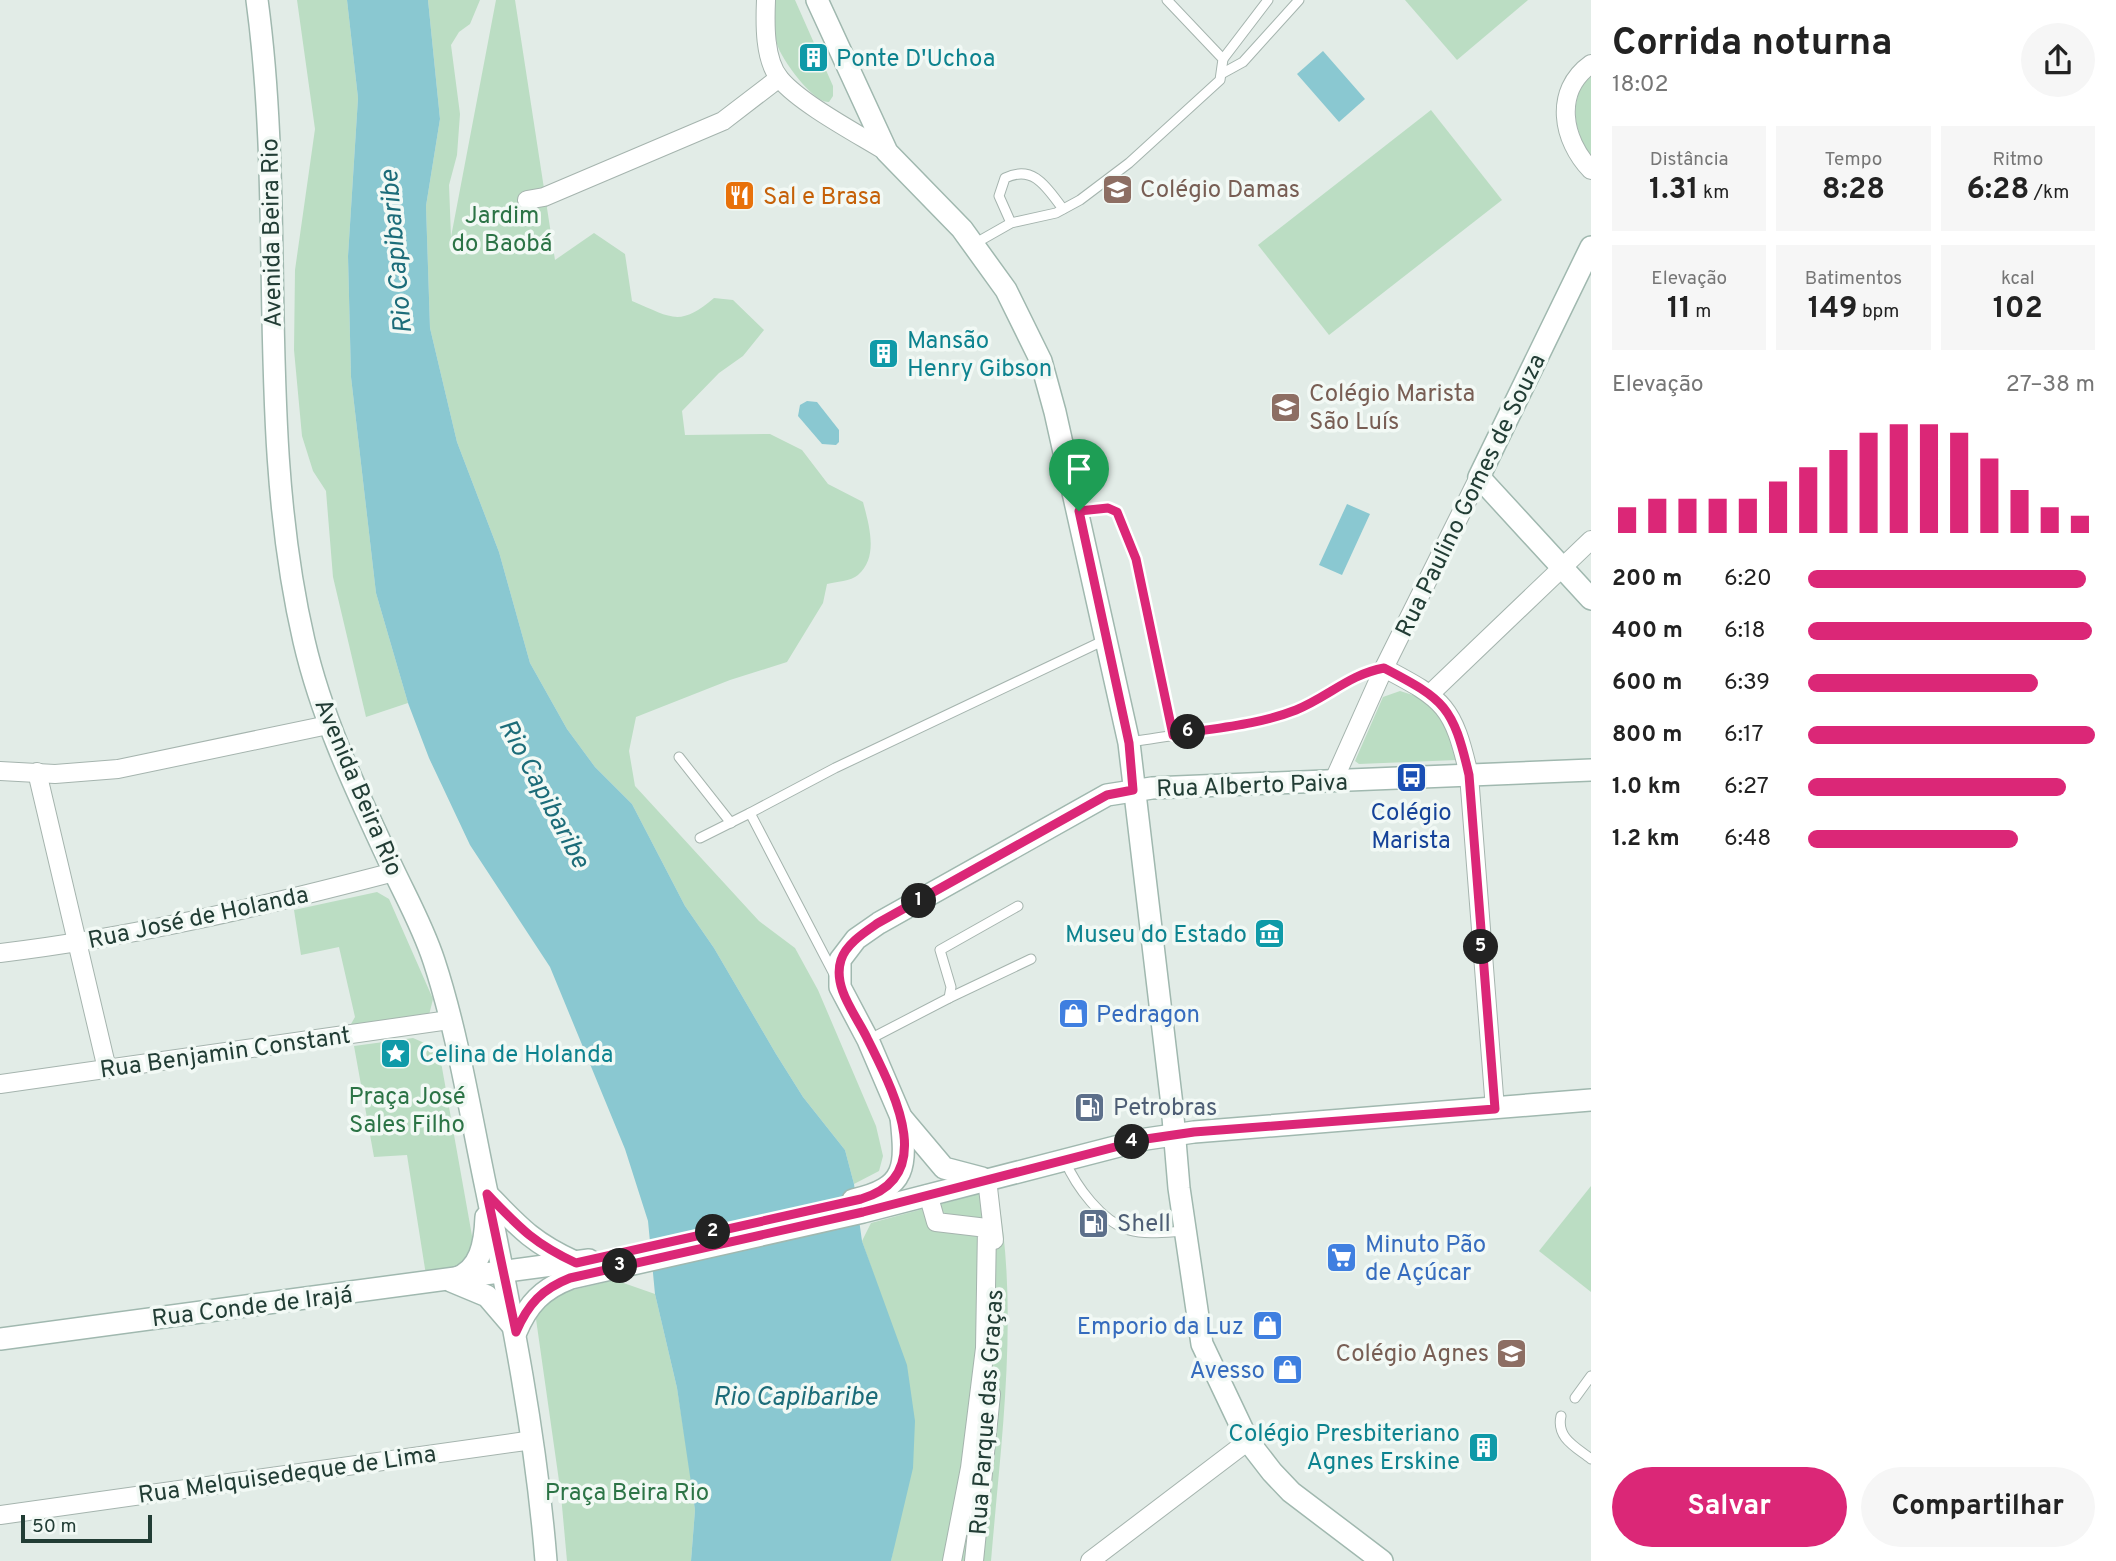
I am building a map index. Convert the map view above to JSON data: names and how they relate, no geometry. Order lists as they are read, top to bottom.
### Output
{
  "streets": {
    "main road": [
      "Avenida Beira Rio",
      "Rua Paulino Gomes de Souza",
      "Rua Alberto Paiva",
      "Rua Conde de Irajá"
    ],
    "street": [
      "Rua José de Holanda",
      "Rua Benjamin Constant",
      "Rua Parque das Graças",
      "Rua Melquisedeque de Lima"
    ]
  },
  "crossings": [
    ["Avenida Beira Rio", "Rua José de Holanda"],
    ["Avenida Beira Rio", "Rua Benjamin Constant"],
    ["Avenida Beira Rio", "Rua Conde de Irajá"],
    ["Avenida Beira Rio", "Rua Melquisedeque de Lima"],
    ["Rua Paulino Gomes de Souza", "Rua Alberto Paiva"]
  ],
  "water": ["Rio Capibaribe"],
  "parks": ["Jardim do Baobá", "Praça José Sales Filho", "Praça Beira Rio"],
  "places": {
    "building": ["Ponte D'Uchoa", "Mansão Henry Gibson", "Colégio Presbiteriano Agnes Erskine"],
    "school or university": ["Colégio Damas", "Colégio Marista São Luís", "Colégio Agnes"],
    "restaurant": ["Sal e Brasa"],
    "bus stop": ["Colégio Marista"],
    "museum": ["Museu do Estado"],
    "shop": ["Pedragon", "Emporio da Luz", "Avesso"],
    "place": ["Celina de Holanda"],
    "fuel station": ["Petrobras", "Shell"],
    "supermarket": ["Minuto Pão de Açúcar"]
  },
  "scale_bar": "50 m",
  "page": {
    "heading": ["Corrida noturna", "18:02"],
    "stats": [
      ["Distância", "1.31 km"],
      ["Tempo", "8:28"],
      ["Ritmo", "6:28 /km"],
      ["Elevação", "11 m"],
      ["Batimentos", "149 bpm"],
      ["kcal", "102"]
    ],
    "chart": ["Elevação", "27–38 m"],
    "list": [
      {
        "name": "200 m",
        "note": "6:20"
      },
      {
        "name": "400 m",
        "note": "6:18"
      },
      {
        "name": "600 m",
        "note": "6:39"
      },
      {
        "name": "800 m",
        "note": "6:17"
      },
      {
        "name": "1.0 km",
        "note": "6:27"
      },
      {
        "name": "1.2 km",
        "note": "6:48"
      }
    ],
    "pins": [
      "6",
      "1",
      "5",
      "4",
      "2",
      "3"
    ],
    "buttons": ["Salvar", "Compartilhar"],
    "scale": "50 m"
  }
}
